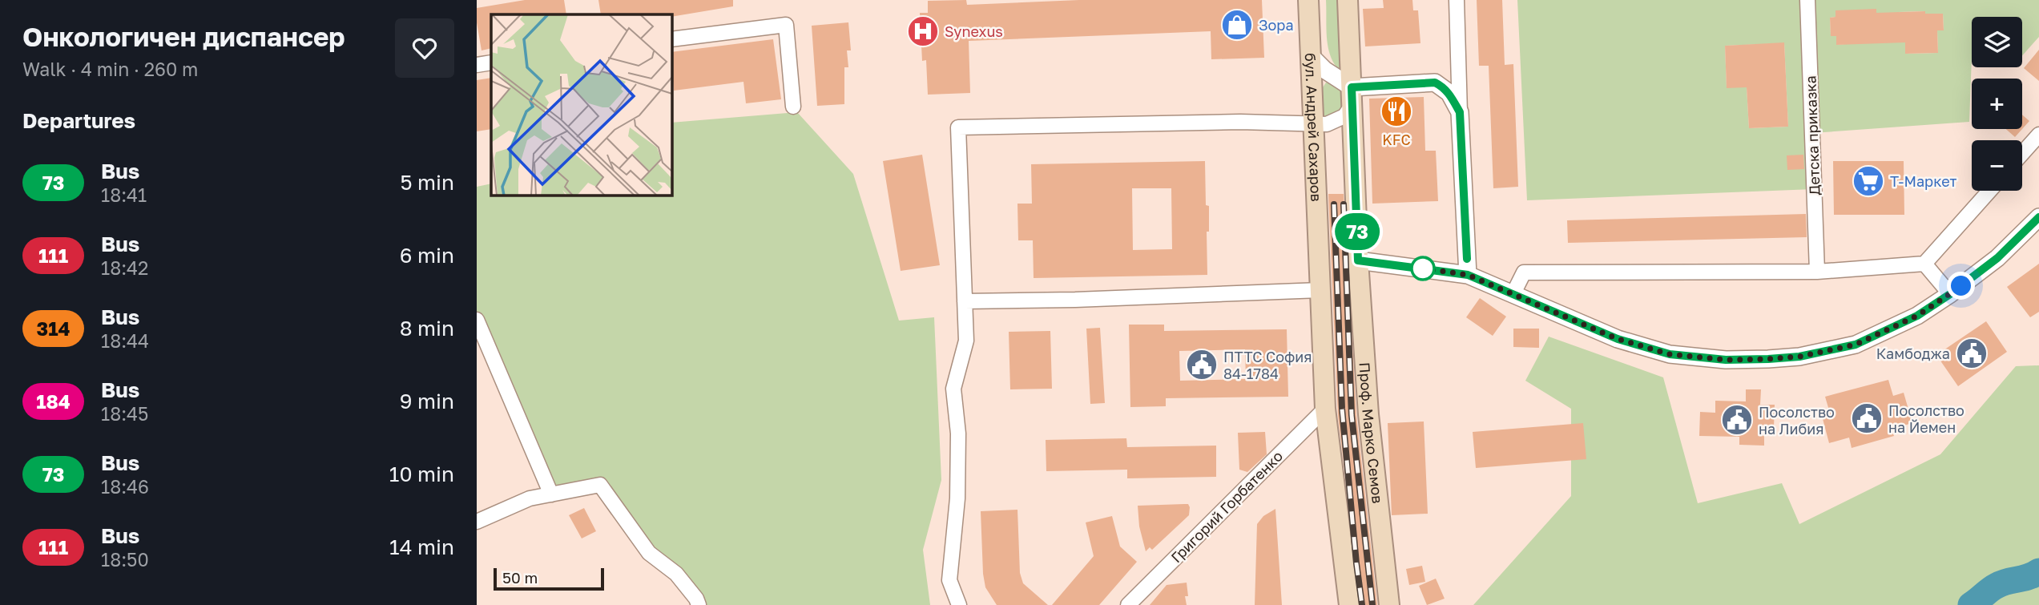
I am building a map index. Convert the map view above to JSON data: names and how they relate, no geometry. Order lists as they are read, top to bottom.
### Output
{
  "streets": {
    "main road": ["бул. Андрей Сахаров", "Проф. Марко Семов"],
    "street": ["Детска приказка", "Григорий Горбатенко"]
  },
  "places": {
    "shop": ["Зора"],
    "hospital": ["Synexus"],
    "restaurant": ["KFC"],
    "supermarket": ["Т-Маркет"],
    "public building": [
      "Камбоджа",
      "ПТТС София 84-1784",
      "Посолство на Йемен",
      "Посолство на Либия"
    ]
  },
  "lines": ["bus line 73"],
  "scale_bar": "50 m",
  "page": {
    "heading": [
      ["Онкологичен диспансер", "Walk · 4 min · 260 m"],
      "Departures"
    ],
    "on_map": "73",
    "map_buttons": ["+", "−"],
    "list": [
      {
        "mark": "73",
        "name": "Bus",
        "note": "18:41",
        "value": "5 min"
      },
      {
        "mark": "111",
        "name": "Bus",
        "note": "18:42",
        "value": "6 min"
      },
      {
        "mark": "314",
        "name": "Bus",
        "note": "18:44",
        "value": "8 min"
      },
      {
        "mark": "184",
        "name": "Bus",
        "note": "18:45",
        "value": "9 min"
      },
      {
        "mark": "73",
        "name": "Bus",
        "note": "18:46",
        "value": "10 min"
      },
      {
        "mark": "111",
        "name": "Bus",
        "note": "18:50",
        "value": "14 min"
      }
    ],
    "scale": "50 m"
  }
}
